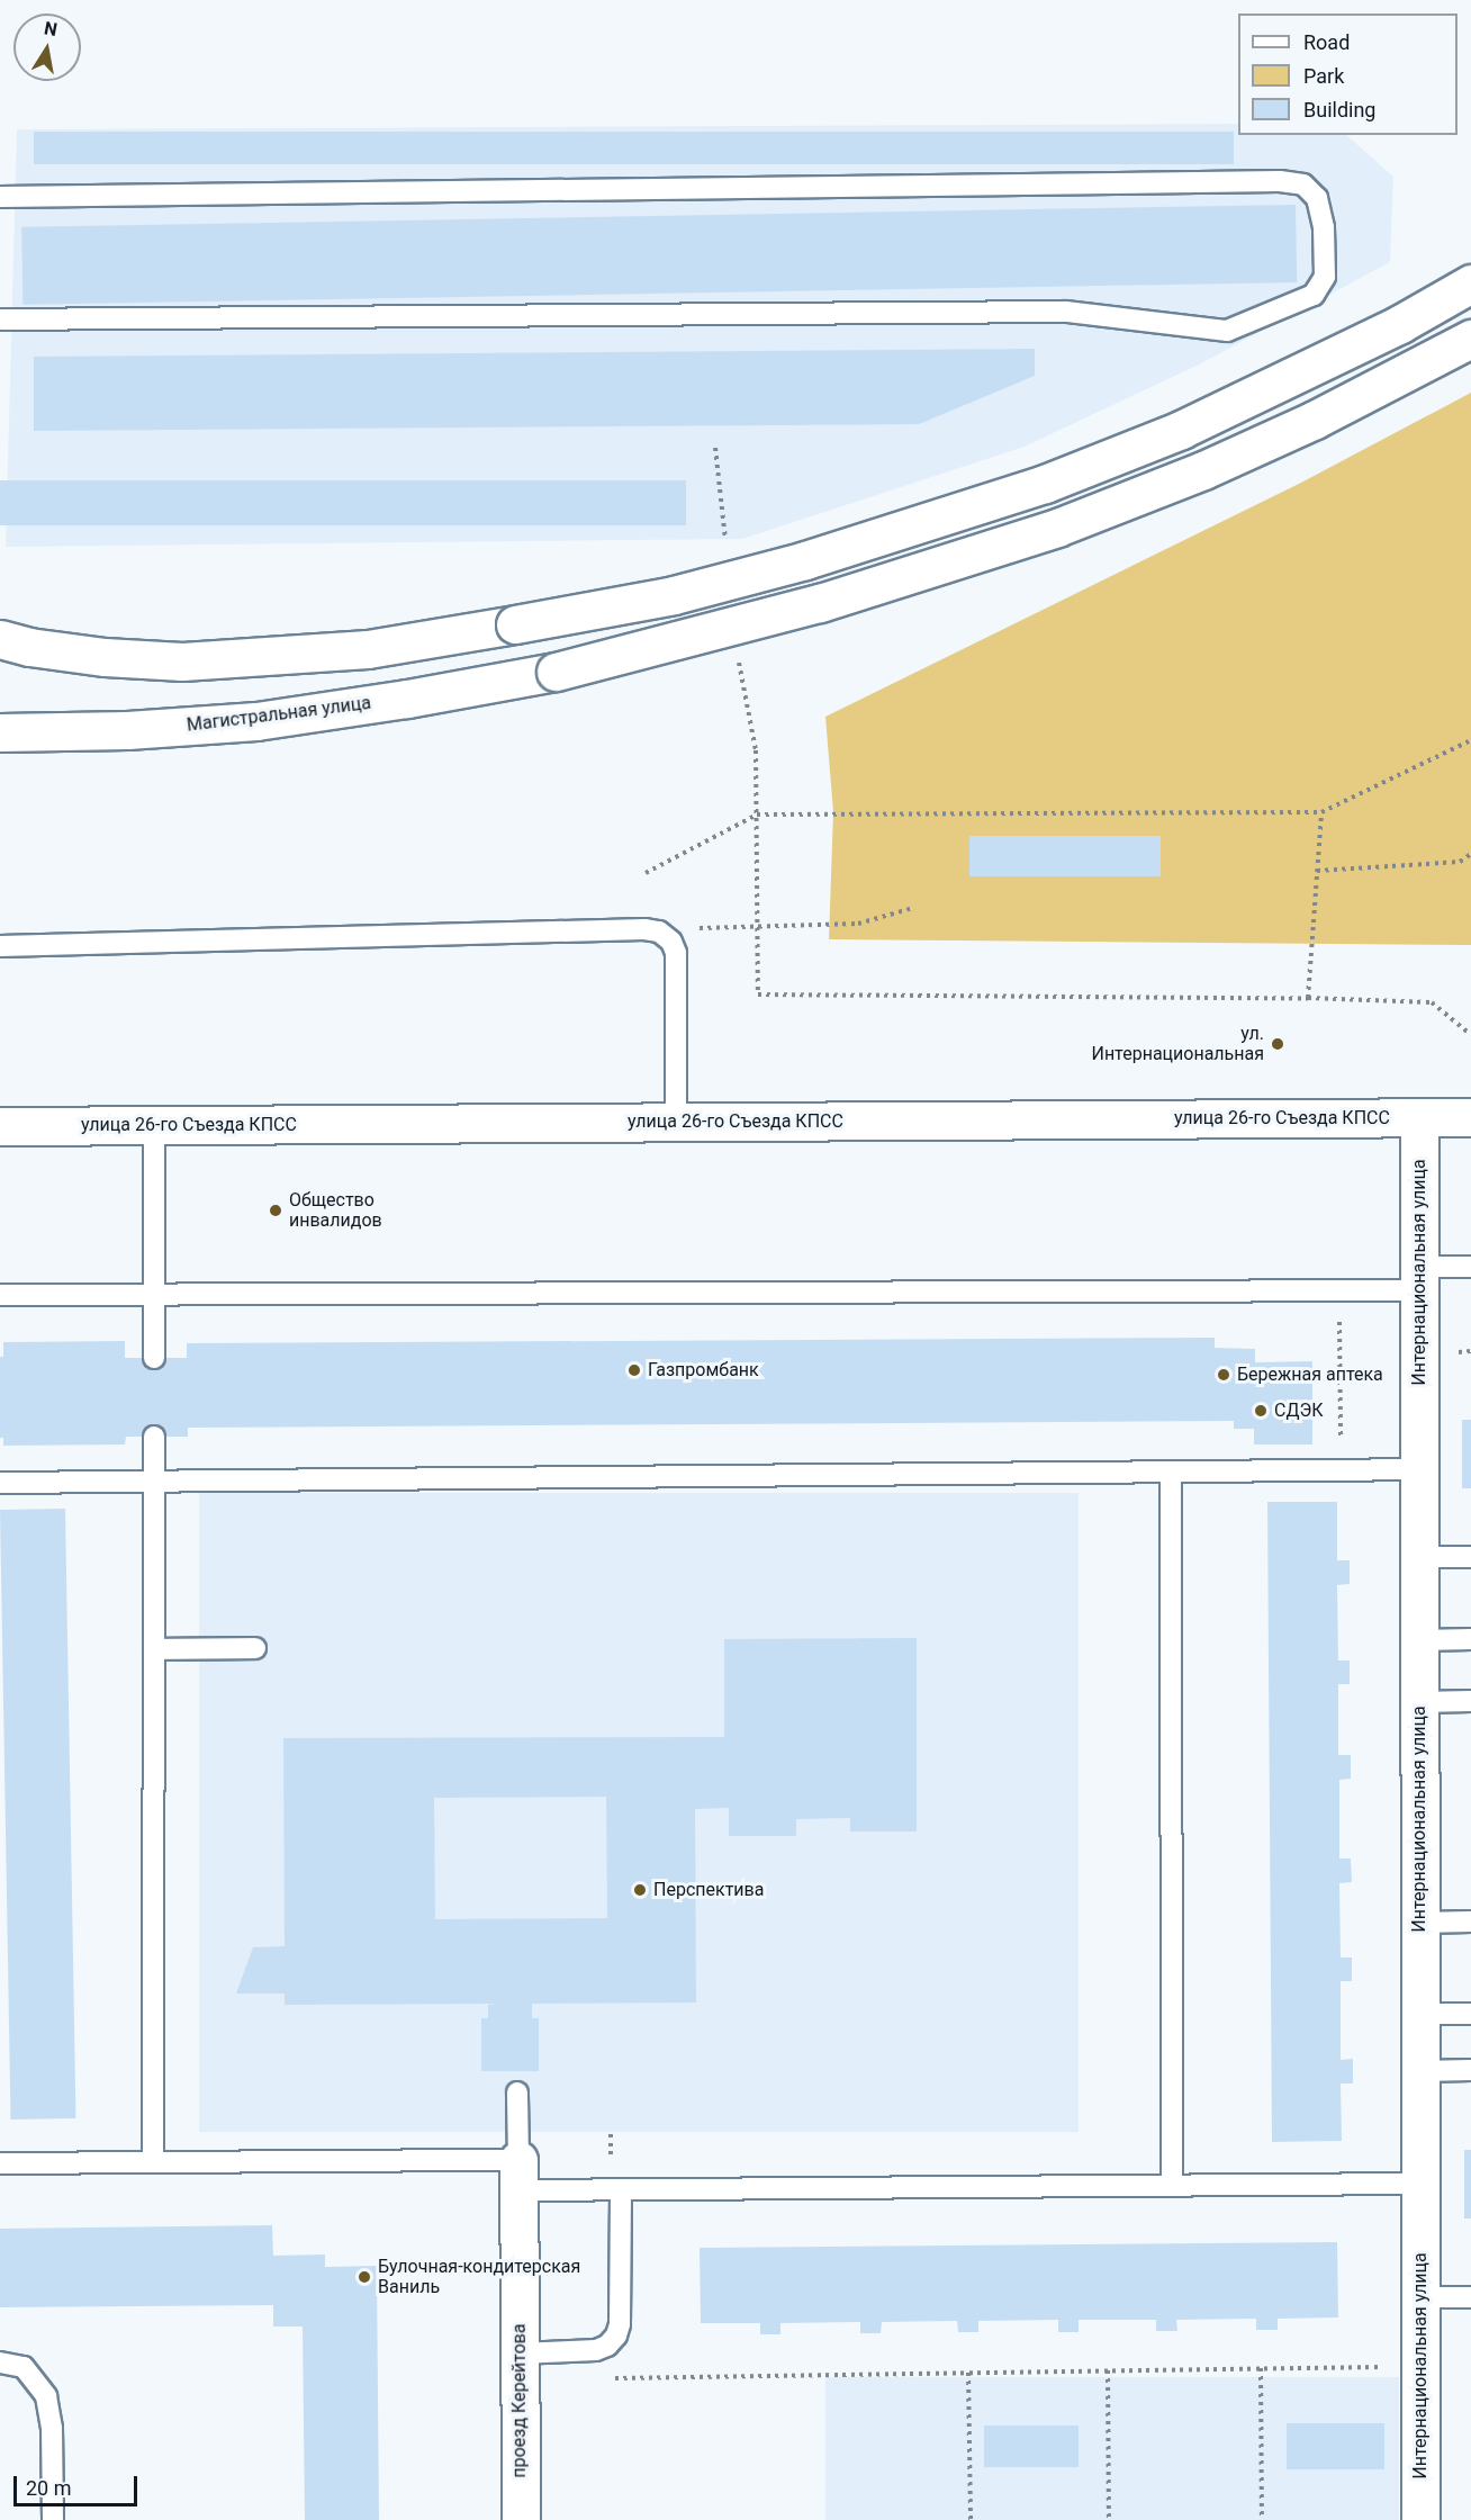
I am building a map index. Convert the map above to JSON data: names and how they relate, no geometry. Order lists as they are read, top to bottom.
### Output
{
  "streets": {
    "main road": [
      "Магистральная улица",
      "улица 26-го Съезда КПСС",
      "Интернациональная улица",
      "проезд Керейтова"
    ]
  },
  "crossings": [
    ["улица 26-го Съезда КПСС", "Интернациональная улица"]
  ],
  "places": [
    "ул. Интернациональная",
    "Общество инвалидов",
    "Газпромбанк",
    "Бережная аптека",
    "СДЭК",
    "Перспектива",
    "Булочная-кондитерская Ваниль"
  ],
  "legend": ["Road", "Park", "Building"],
  "scale_bar": "20 m",
  "north": "top"
}
